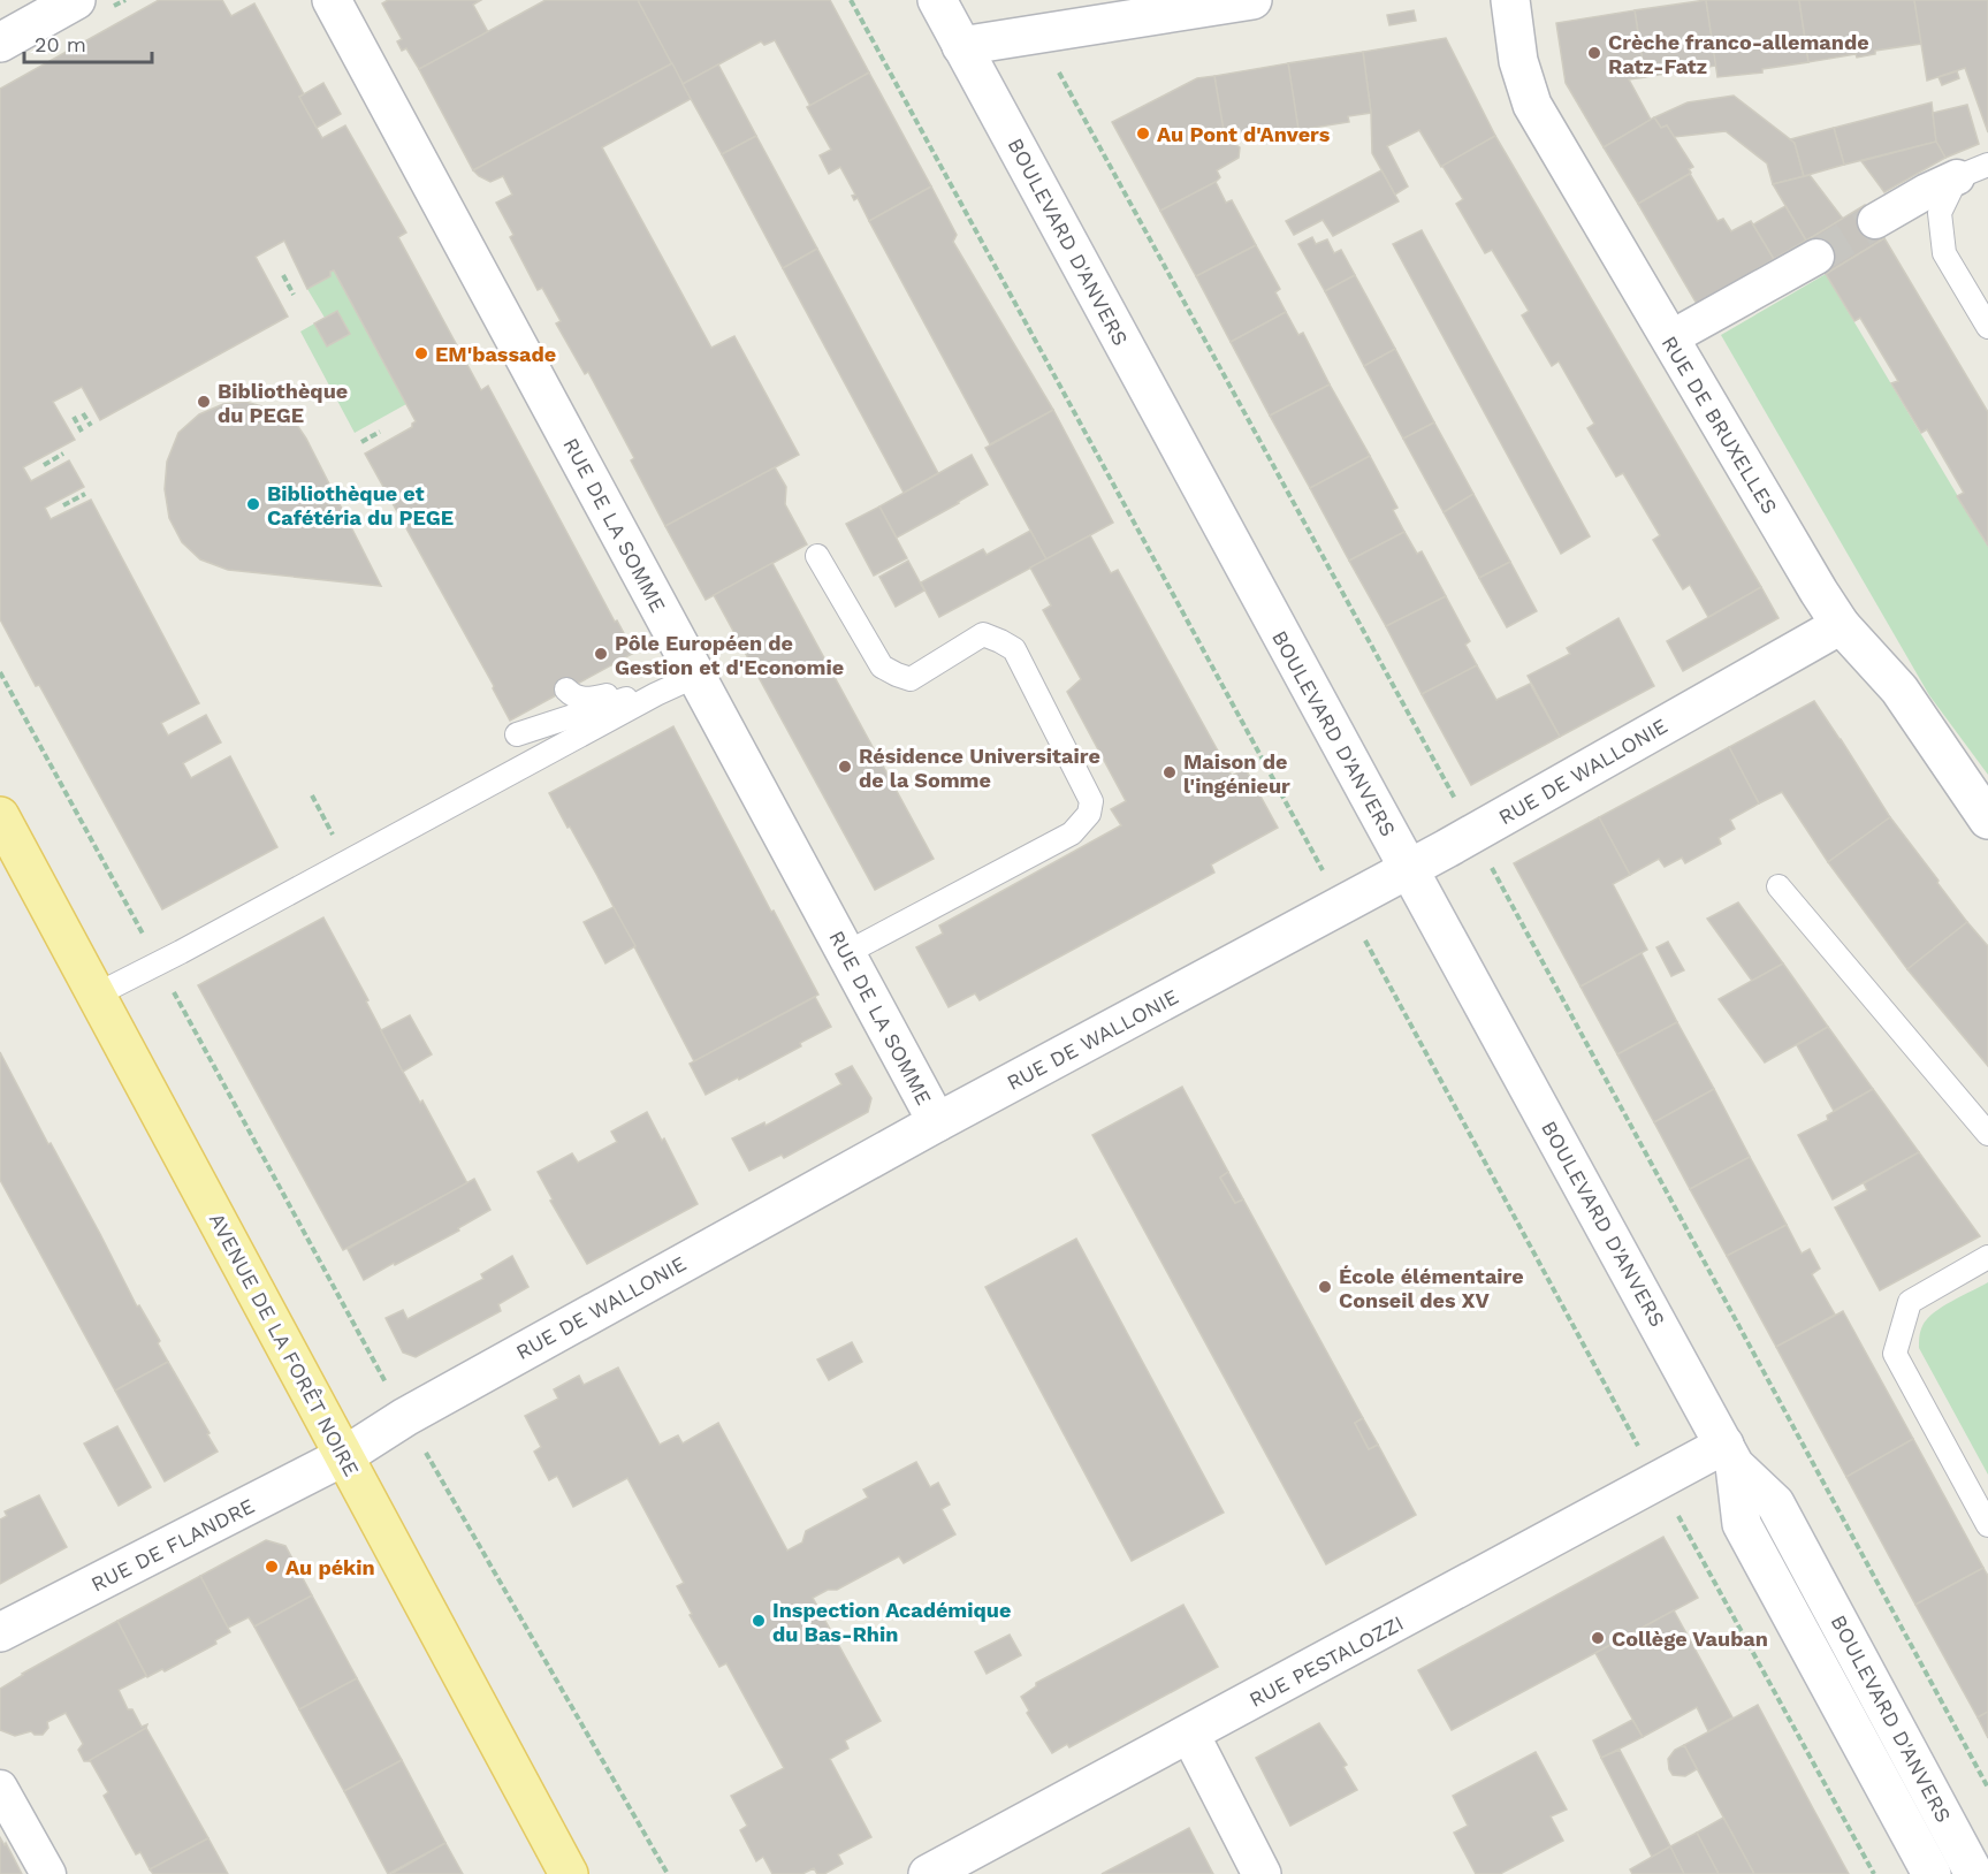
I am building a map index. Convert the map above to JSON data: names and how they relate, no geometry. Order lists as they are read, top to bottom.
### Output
{
  "streets": {
    "main road": ["AVENUE DE LA FORÊT NOIRE"],
    "street": [
      "BOULEVARD D'ANVERS",
      "RUE DE BRUXELLES",
      "RUE DE LA SOMME",
      "RUE DE WALLONIE",
      "RUE DE FLANDRE",
      "RUE PESTALOZZI"
    ]
  },
  "crossings": [
    ["BOULEVARD D'ANVERS", "RUE DE WALLONIE"],
    ["BOULEVARD D'ANVERS", "RUE PESTALOZZI"],
    ["RUE DE BRUXELLES", "RUE DE WALLONIE"],
    ["RUE DE LA SOMME", "RUE DE WALLONIE"],
    ["RUE DE WALLONIE", "AVENUE DE LA FORÊT NOIRE"],
    ["RUE DE WALLONIE", "RUE DE FLANDRE"],
    ["AVENUE DE LA FORÊT NOIRE", "RUE DE FLANDRE"]
  ],
  "places": [
    "Crèche franco-allemande Ratz-Fatz",
    "Au Pont d'Anvers",
    "EM'bassade",
    "Bibliothèque du PEGE",
    "Bibliothèque et Cafétéria du PEGE",
    "Pôle Européen de Gestion et d'Economie",
    "Résidence Universitaire de la Somme",
    "Maison de l'ingénieur",
    "École élémentaire Conseil des XV",
    "Au pékin",
    "Inspection Académique du Bas-Rhin",
    "Collège Vauban"
  ],
  "scale_bar": "20 m"
}
